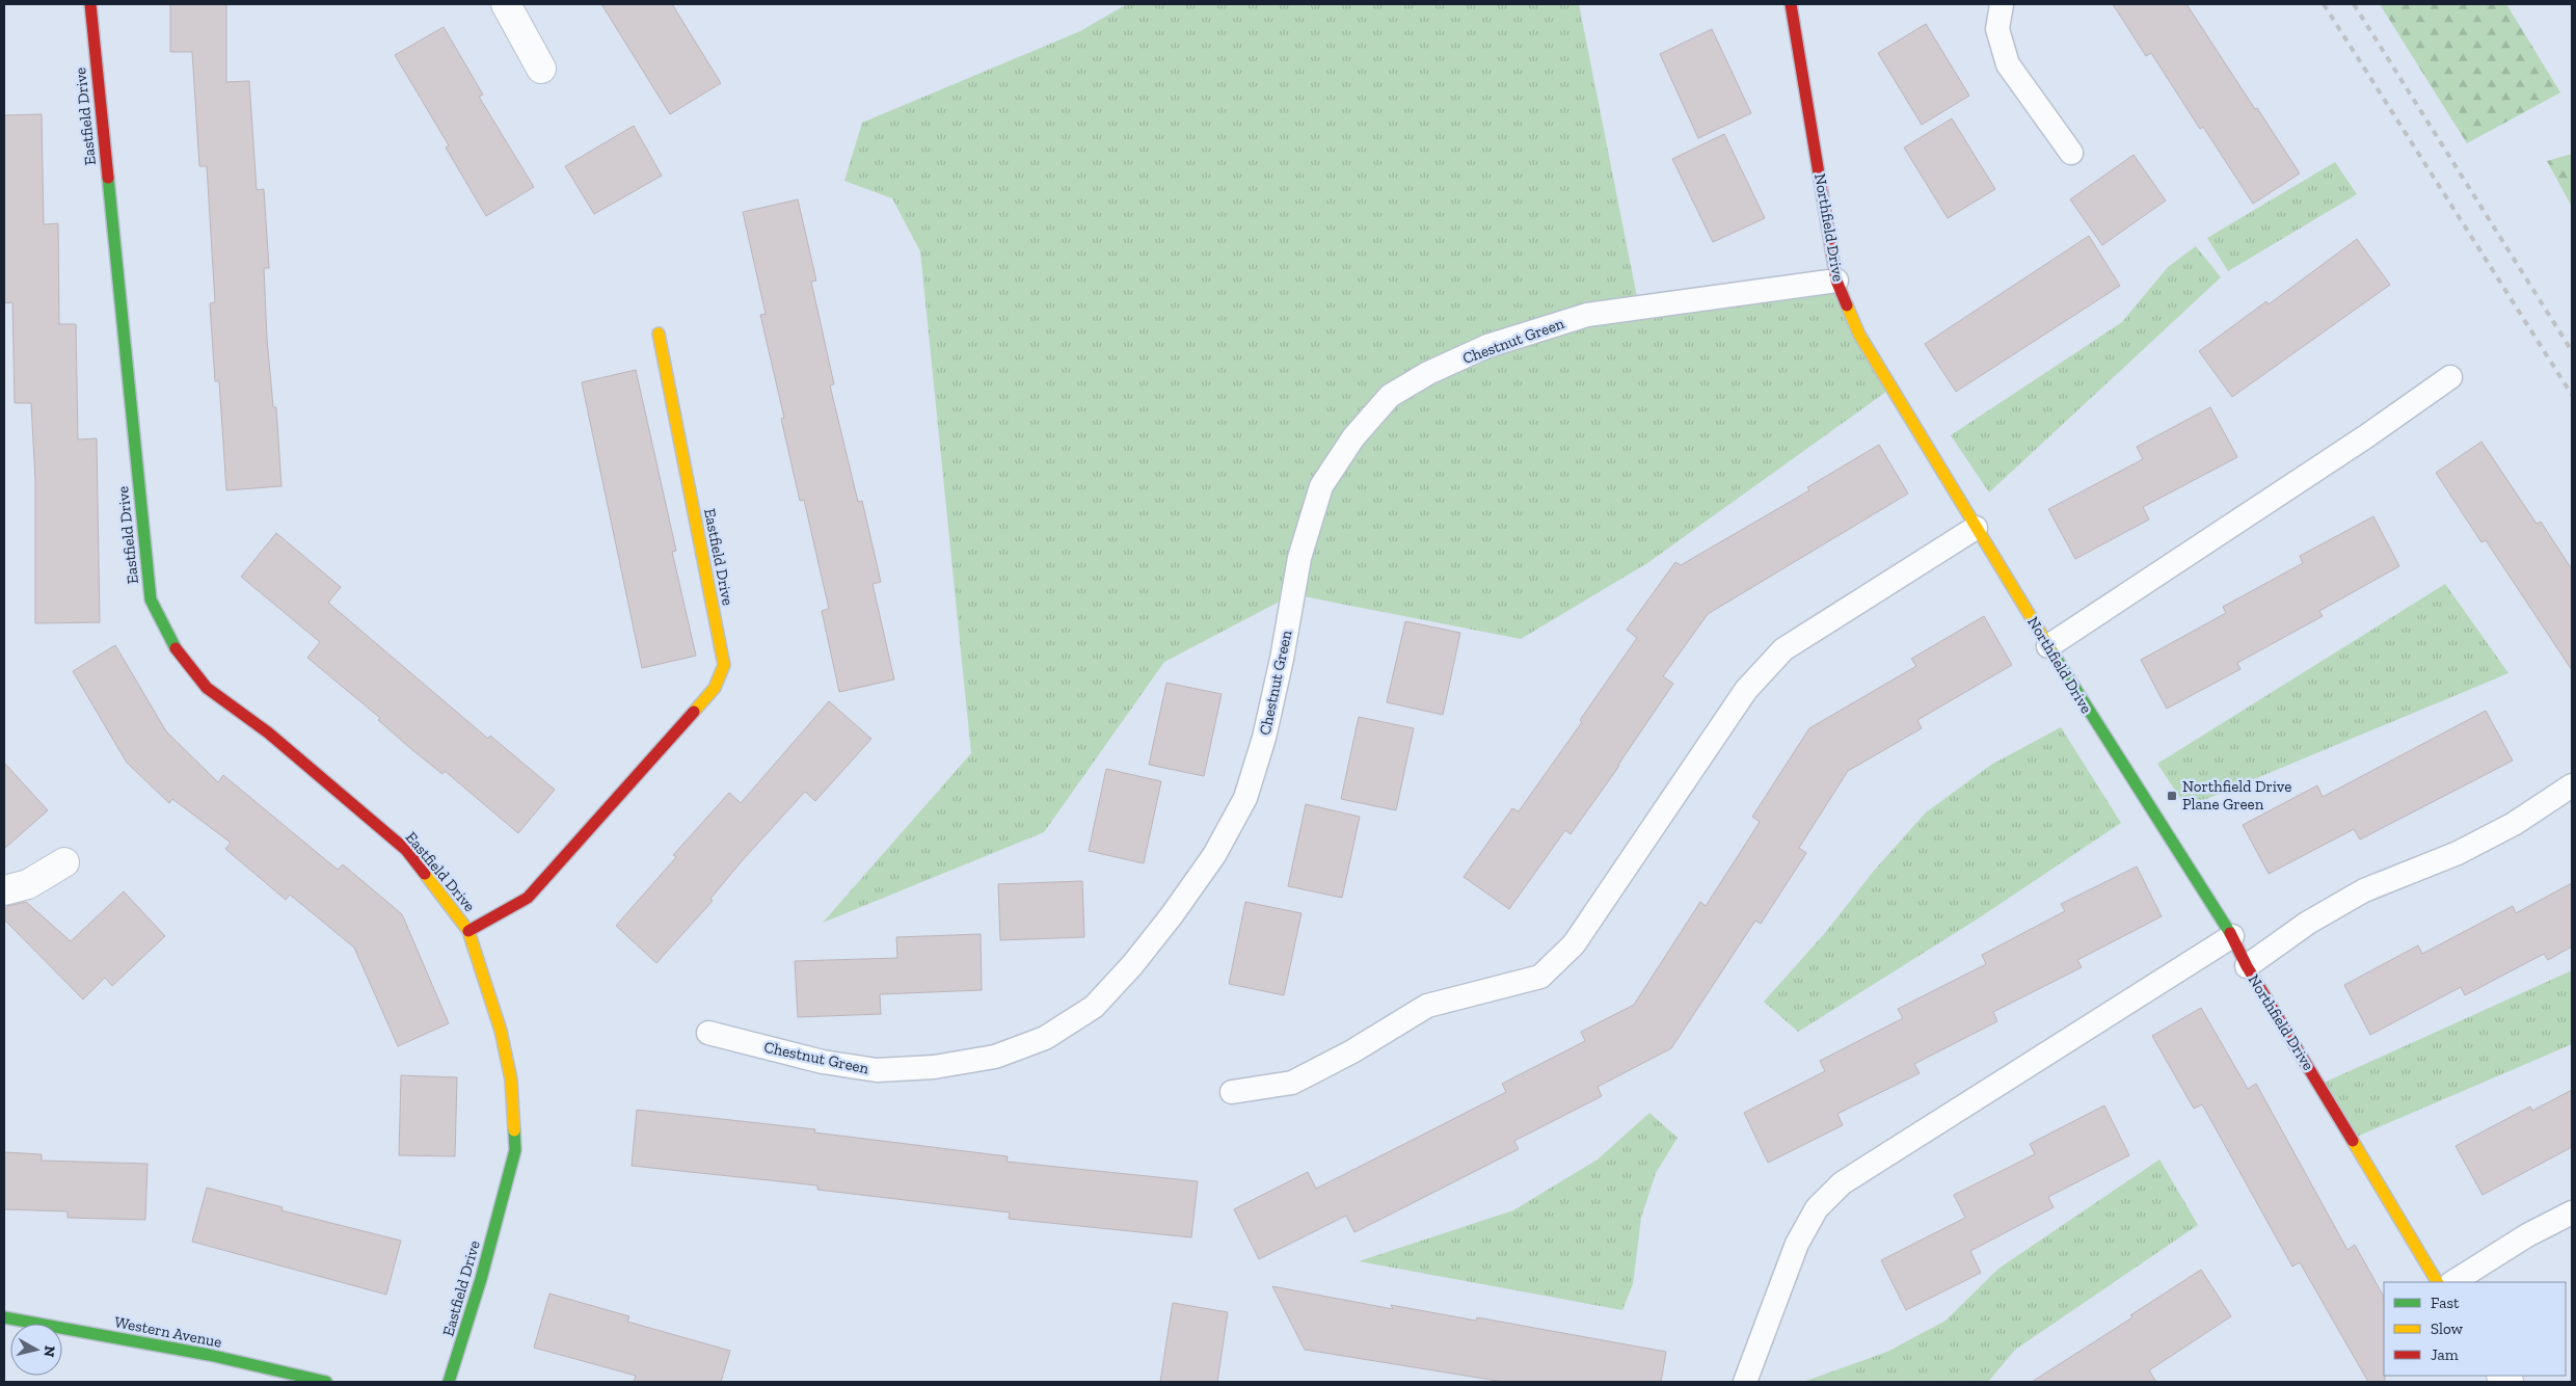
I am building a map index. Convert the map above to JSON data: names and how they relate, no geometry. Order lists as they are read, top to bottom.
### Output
{
  "streets": {
    "street": ["Eastfield Drive", "Northfield Drive", "Western Avenue"],
    "lane": ["Chestnut Green"]
  },
  "crossings": [
    ["Northfield Drive", "Chestnut Green"]
  ],
  "places": {
    "transit": ["Northfield Drive Plane Green"]
  },
  "legend": ["Fast", "Slow", "Jam"],
  "north": "right"
}
